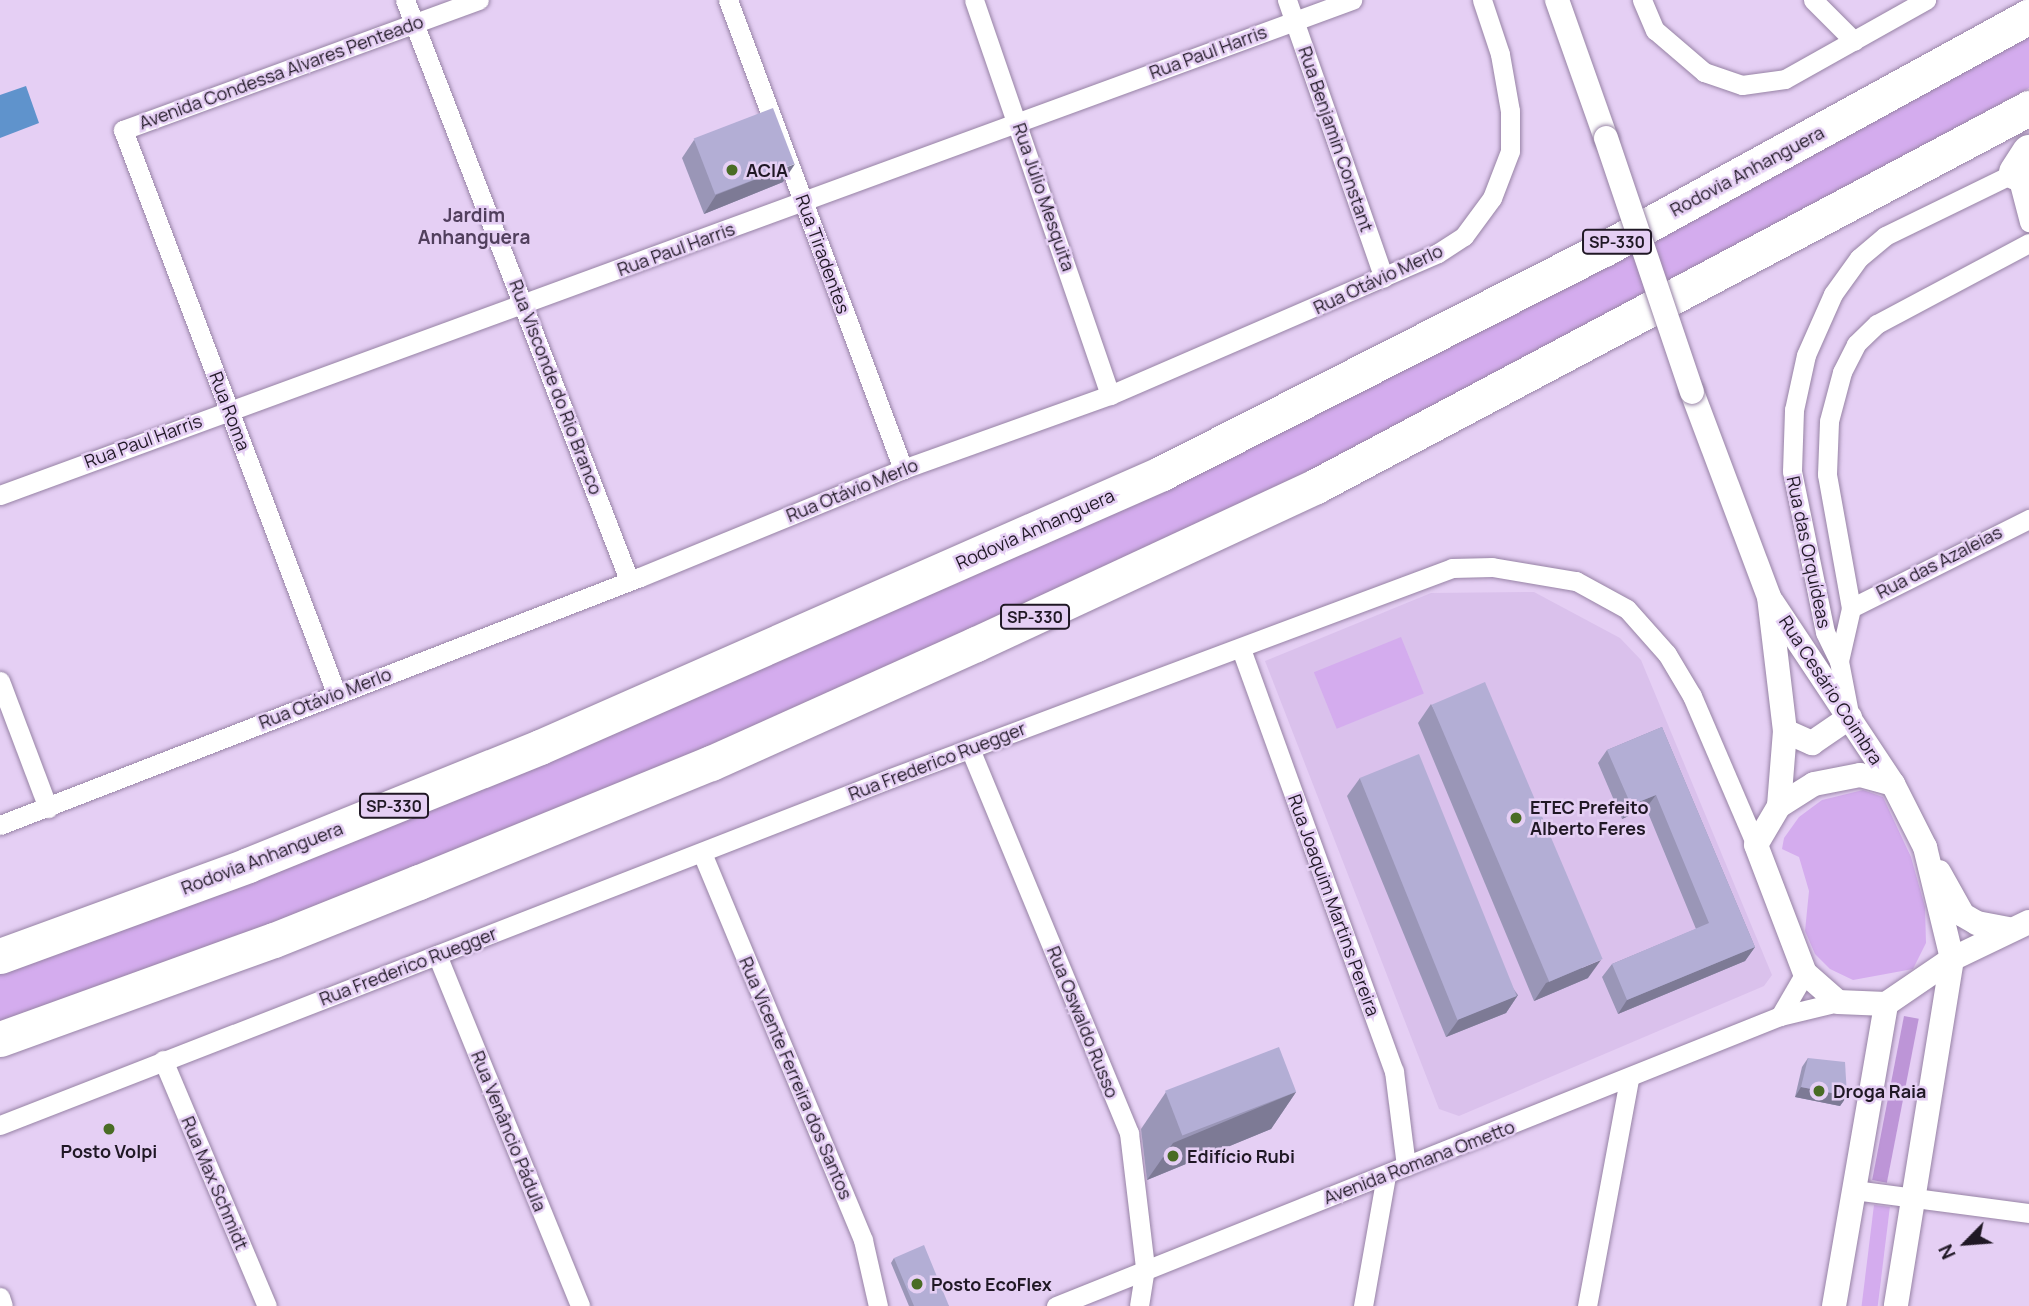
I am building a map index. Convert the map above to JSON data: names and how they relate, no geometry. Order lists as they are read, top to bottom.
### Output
{
  "streets": {
    "highway": ["Rodovia Anhanguera", "SP-330"],
    "street": [
      "Rua Paul Harris",
      "Avenida Condessa Alvares Penteado",
      "Rua Benjamin Constant",
      "Rua Júlio Mesquita",
      "Rua Tiradentes",
      "Rua Otávio Merlo",
      "Rua Visconde do Rio Branco",
      "Rua Roma",
      "Rua das Orquídeas",
      "Rua das Azaleias",
      "Rua Cesário Coimbra",
      "Rua Frederico Ruegger",
      "Rua Joaquim Martins Pereira",
      "Rua Oswaldo Russo",
      "Rua Vicente Ferreira dos Santos",
      "Rua Venâncio Pádula",
      "Avenida Romana Ometto",
      "Rua Max Schmidt"
    ]
  },
  "crossings": [
    ["Rua Paul Harris", "Rua Benjamin Constant"],
    ["Rua Paul Harris", "Rua Júlio Mesquita"],
    ["Rua Paul Harris", "Rua Tiradentes"],
    ["Rua Paul Harris", "Rua Visconde do Rio Branco"],
    ["Rua Paul Harris", "Rua Roma"],
    ["Avenida Condessa Alvares Penteado", "Rua Visconde do Rio Branco"],
    ["Avenida Condessa Alvares Penteado", "Rua Roma"],
    ["Rua Benjamin Constant", "Rua Otávio Merlo"],
    ["Rua Júlio Mesquita", "Rua Otávio Merlo"],
    ["Rua Tiradentes", "Rua Otávio Merlo"],
    ["Rua Otávio Merlo", "Rua Visconde do Rio Branco"],
    ["Rua Otávio Merlo", "Rua Roma"],
    ["Rua das Orquídeas", "Rua das Azaleias"],
    ["Rua das Orquídeas", "Rua Cesário Coimbra"],
    ["Rua Cesário Coimbra", "Rua Frederico Ruegger"],
    ["Rua Cesário Coimbra", "Avenida Romana Ometto"],
    ["Rua Frederico Ruegger", "Rua Joaquim Martins Pereira"],
    ["Rua Frederico Ruegger", "Rua Oswaldo Russo"],
    ["Rua Frederico Ruegger", "Rua Vicente Ferreira dos Santos"],
    ["Rua Frederico Ruegger", "Rua Venâncio Pádula"],
    ["Rua Frederico Ruegger", "Avenida Romana Ometto"],
    ["Rua Frederico Ruegger", "Rua Max Schmidt"],
    ["Rua Joaquim Martins Pereira", "Avenida Romana Ometto"],
    ["Rua Oswaldo Russo", "Avenida Romana Ometto"]
  ],
  "districts": ["Jardim Anhanguera"],
  "places": [
    "ACIA",
    "ETEC Prefeito Alberto Feres",
    "Droga Raia",
    "Posto Volpi",
    "Edifício Rubi",
    "Posto EcoFlex"
  ],
  "north": "bottom left"
}
